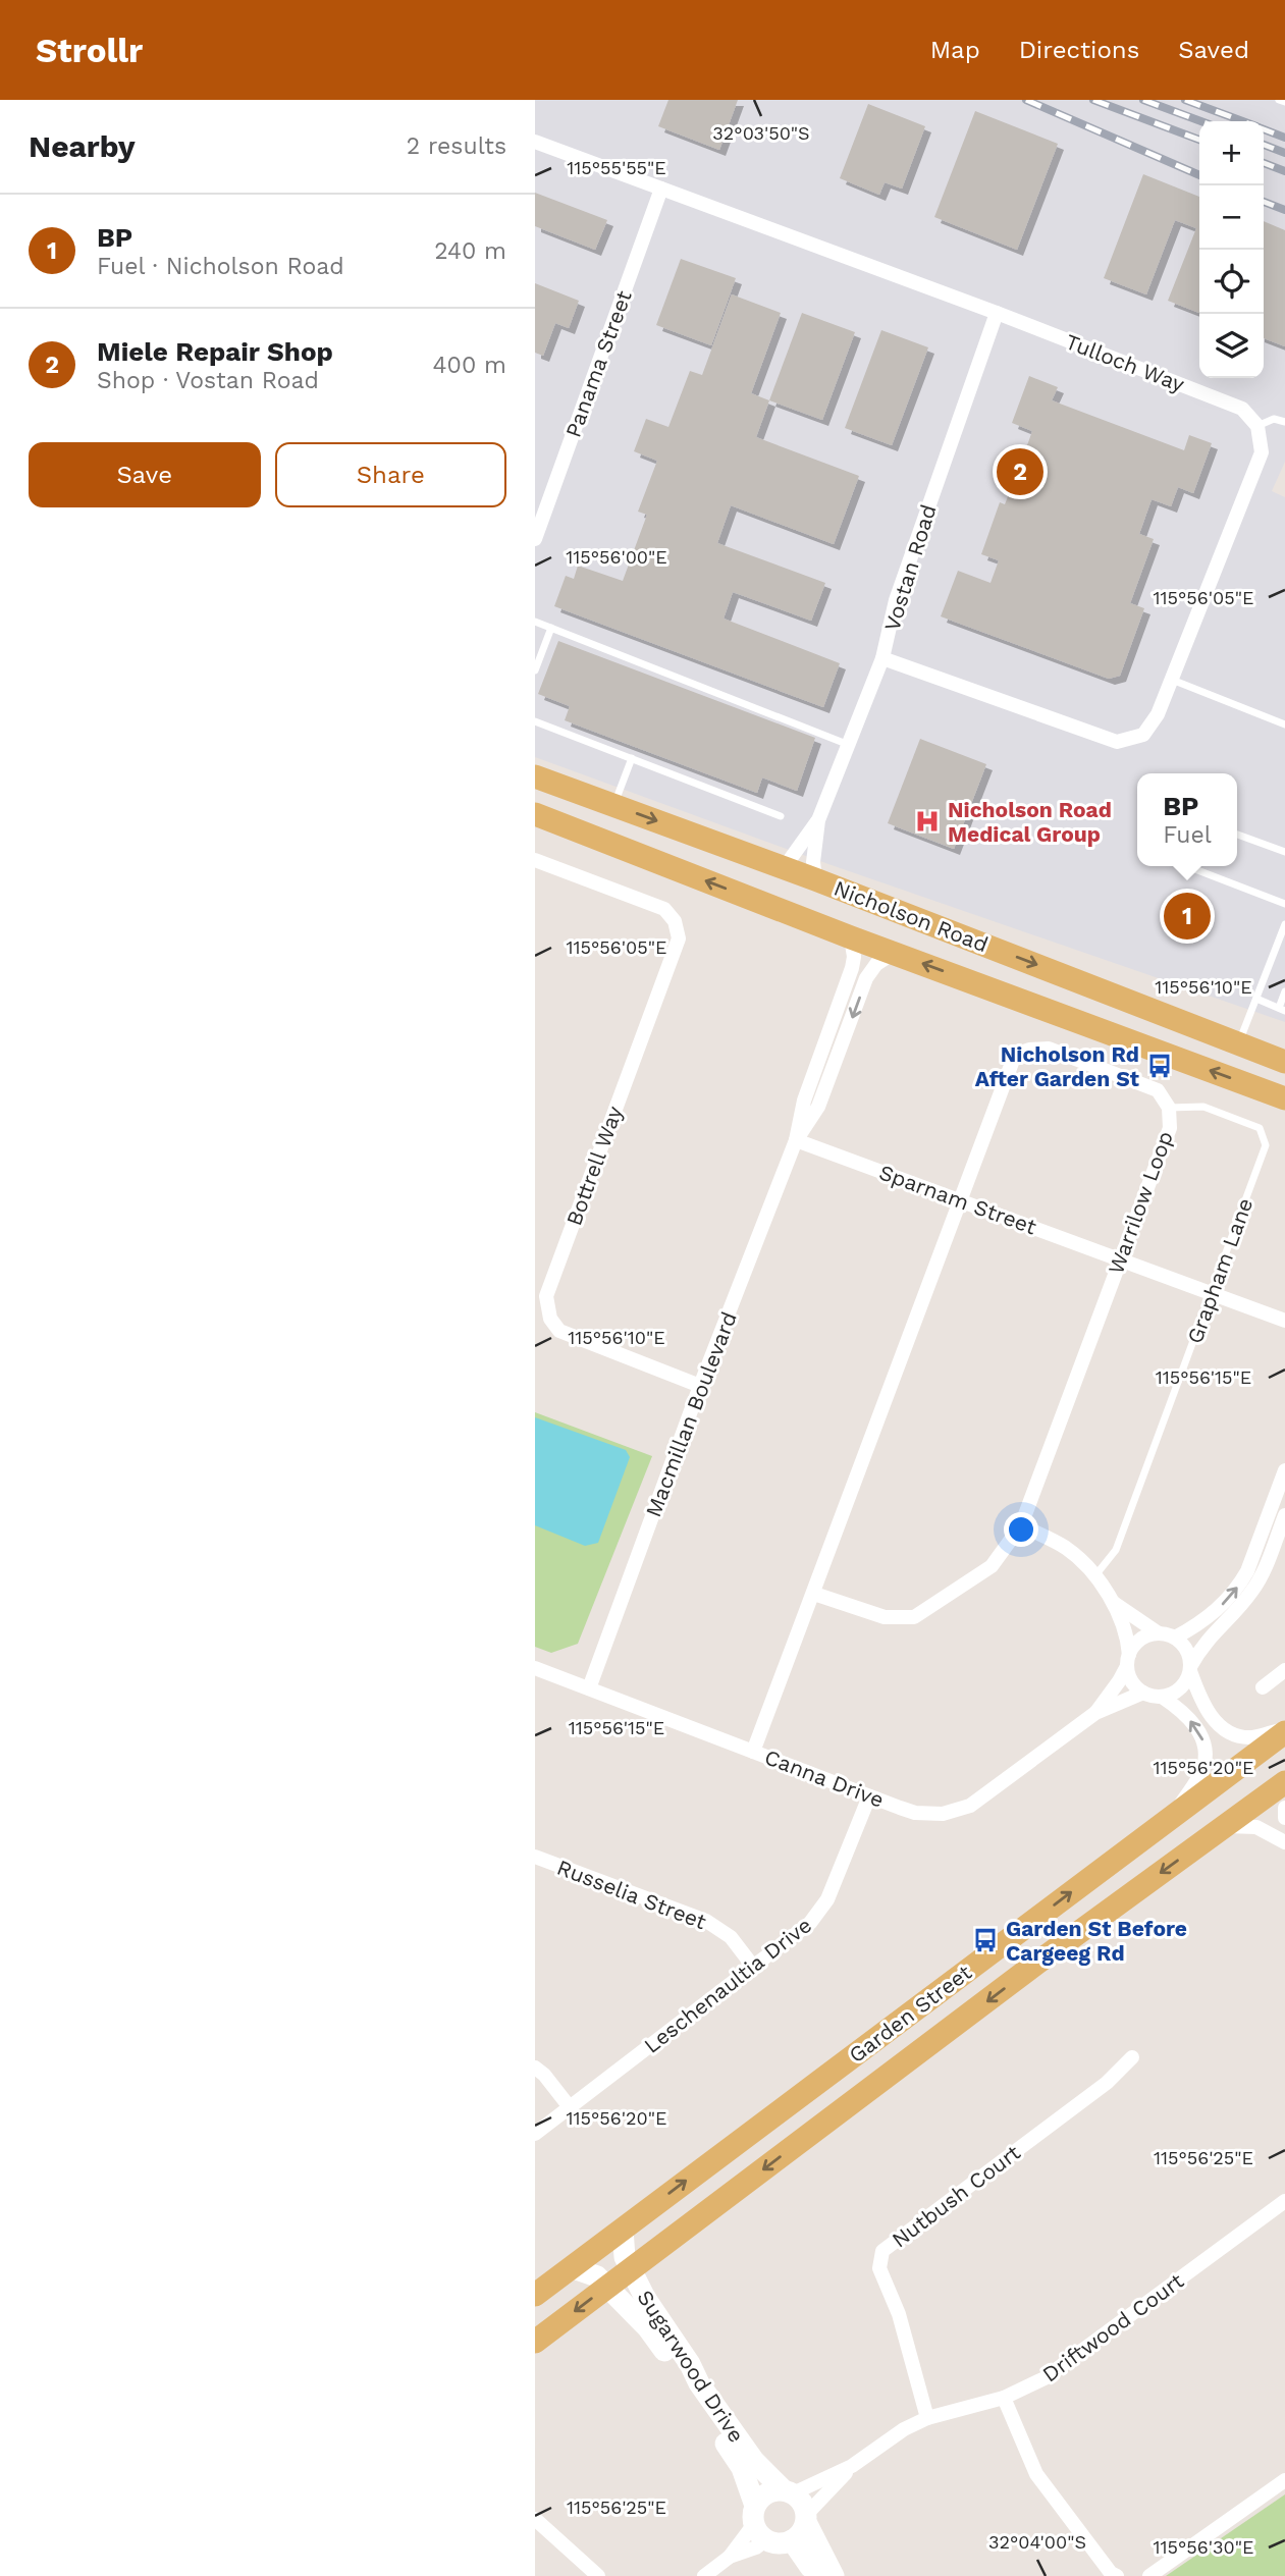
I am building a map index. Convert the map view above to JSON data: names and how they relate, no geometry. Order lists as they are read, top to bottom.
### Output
{
  "streets": {
    "main road": ["Nicholson Road", "Garden Street"],
    "street": [
      "Tulloch Way",
      "Panama Street",
      "Vostan Road",
      "Bottrell Way",
      "Sparnam Street",
      "Warrilow Loop",
      "Macmillan Boulevard",
      "Canna Drive",
      "Russelia Street",
      "Leschenaultia Drive",
      "Nutbush Court",
      "Driftwood Court",
      "Sugarwood Drive"
    ],
    "lane": ["Grapham Lane"]
  },
  "crossings": [
    ["Tulloch Way", "Panama Street"],
    ["Tulloch Way", "Vostan Road"],
    ["Vostan Road", "Nicholson Road"],
    ["Nicholson Road", "Macmillan Boulevard"],
    ["Bottrell Way", "Macmillan Boulevard"],
    ["Sparnam Street", "Warrilow Loop"],
    ["Sparnam Street", "Grapham Lane"],
    ["Sparnam Street", "Macmillan Boulevard"],
    ["Warrilow Loop", "Grapham Lane"],
    ["Warrilow Loop", "Canna Drive"],
    ["Macmillan Boulevard", "Canna Drive"],
    ["Canna Drive", "Leschenaultia Drive"],
    ["Russelia Street", "Leschenaultia Drive"],
    ["Garden Street", "Sugarwood Drive"],
    ["Nutbush Court", "Driftwood Court"],
    ["Driftwood Court", "Sugarwood Drive"]
  ],
  "places": {
    "hospital": ["Nicholson Road Medical Group"],
    "bus stop": ["Nicholson Rd After Garden St", "Garden St Before Cargeeg Rd"]
  },
  "page": {
    "header": "Strollr",
    "nav": ["Map", "Directions", "Saved"],
    "heading": ["Nearby", "2 results"],
    "map_buttons": ["+", "−"],
    "list": [
      {
        "mark": "1",
        "name": "BP",
        "note": "Fuel · Nicholson Road",
        "value": "240 m"
      },
      {
        "mark": "2",
        "name": "Miele Repair Shop",
        "note": "Shop · Vostan Road",
        "value": "400 m"
      }
    ],
    "buttons": ["Save", "Share"],
    "pins": ["2", "1"],
    "popup": ["BP", "Fuel"]
  },
  "coordinates": [
    "32°03'50\"S",
    "115°55'55\"E",
    "115°56'00\"E",
    "115°56'05\"E",
    "115°56'10\"E",
    "115°56'15\"E",
    "115°56'20\"E",
    "115°56'25\"E",
    "32°04'00\"S",
    "115°56'30\"E"
  ]
}
